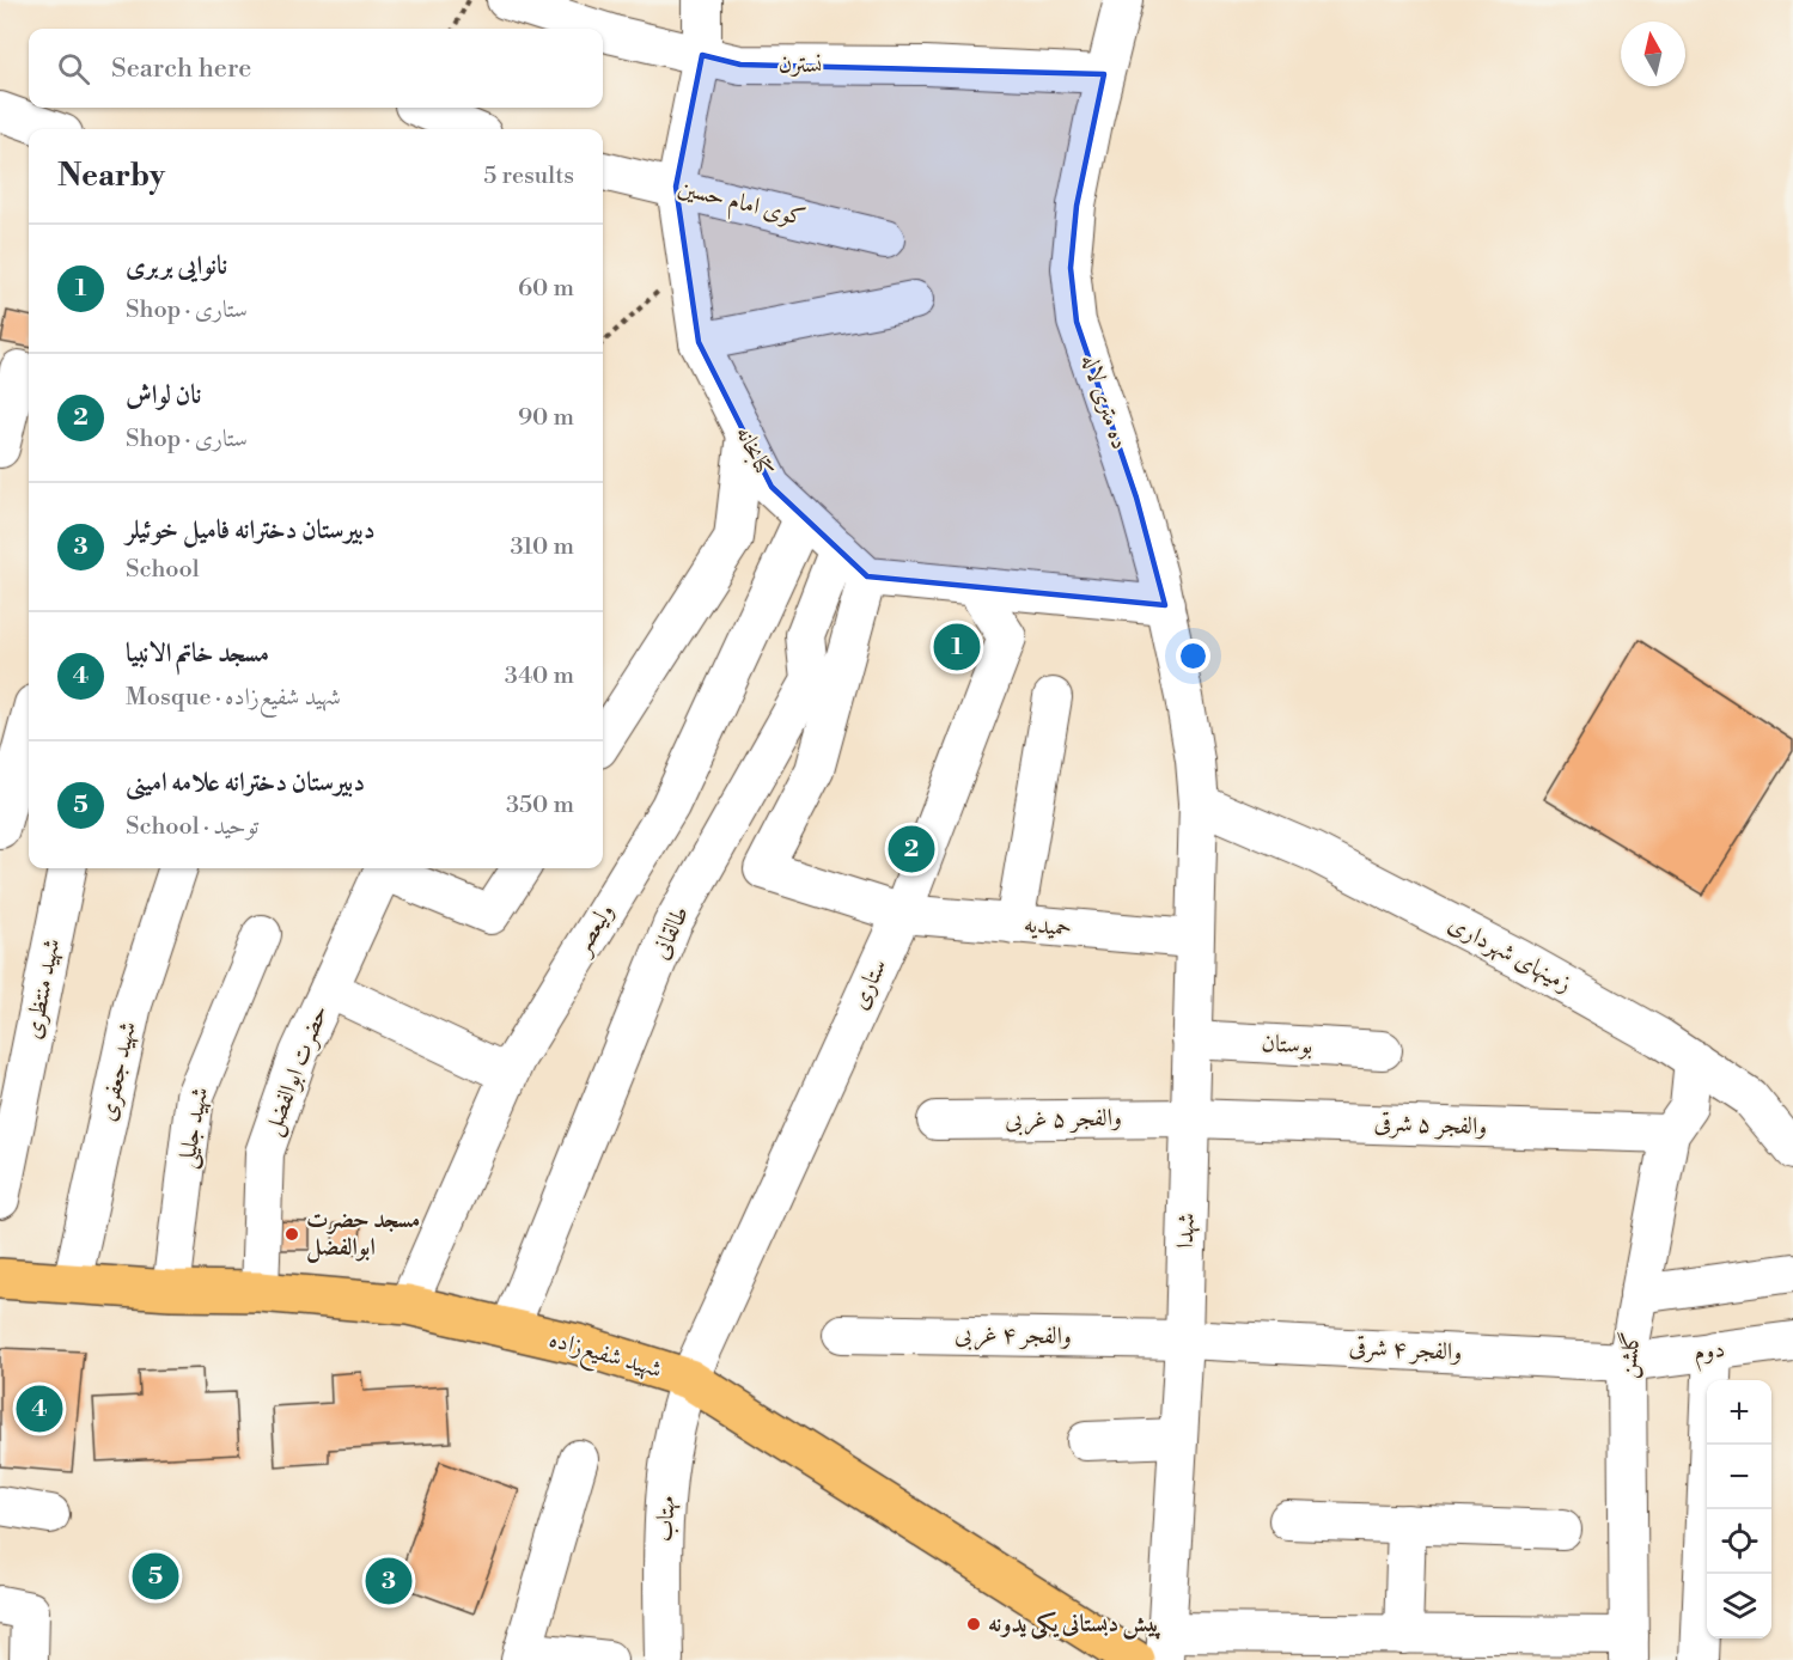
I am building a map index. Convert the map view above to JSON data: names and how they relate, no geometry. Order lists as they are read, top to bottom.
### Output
{
  "streets": {
    "main road": ["شهید شفیع‌زاده"],
    "street": [
      "نسترن",
      "کوی امام حسین",
      "ده متری لاله",
      "کتابخانه",
      "حمیدیه",
      "ولیعصر",
      "طالقانی",
      "زمینهای شهرداری",
      "ستاری",
      "شهید منتظری",
      "بوستان",
      "حضرت ابوالفضل",
      "شهید جعفری",
      "والفجر ۵ غربی",
      "والفجر ۵ شرقی",
      "شهید جلیلی",
      "شهدا",
      "والفجر ۴ غربی",
      "والفجر ۴ شرقی",
      "دوم",
      "گلشن",
      "مهتاب"
    ]
  },
  "crossings": [
    ["نسترن", "ده متری لاله"],
    ["نسترن", "کتابخانه"],
    ["کوی امام حسین", "کتابخانه"],
    ["ده متری لاله", "زمینهای شهرداری"],
    ["ده متری لاله", "شهدا"],
    ["کتابخانه", "حمیدیه"],
    ["کتابخانه", "ولیعصر"],
    ["کتابخانه", "طالقانی"],
    ["حمیدیه", "ستاری"],
    ["حمیدیه", "شهدا"],
    ["ولیعصر", "شهید شفیع‌زاده"],
    ["طالقانی", "شهید شفیع‌زاده"],
    ["زمینهای شهرداری", "شهدا"],
    ["زمینهای شهرداری", "گلشن"],
    ["ستاری", "شهید شفیع‌زاده"],
    ["ستاری", "مهتاب"],
    ["بوستان", "شهدا"],
    ["حضرت ابوالفضل", "شهید شفیع‌زاده"],
    ["شهید جعفری", "شهید شفیع‌زاده"],
    ["والفجر ۵ غربی", "والفجر ۵ شرقی"],
    ["والفجر ۵ غربی", "شهدا"],
    ["والفجر ۵ شرقی", "شهدا"],
    ["والفجر ۵ شرقی", "گلشن"],
    ["شهید جلیلی", "شهید شفیع‌زاده"],
    ["شهدا", "والفجر ۴ غربی"],
    ["شهدا", "والفجر ۴ شرقی"],
    ["والفجر ۴ غربی", "والفجر ۴ شرقی"],
    ["والفجر ۴ شرقی", "دوم"],
    ["والفجر ۴ شرقی", "گلشن"],
    ["دوم", "گلشن"],
    ["شهید شفیع‌زاده", "مهتاب"]
  ],
  "places": ["مسجد حضرت ابوالفضل", "پیش دبستانی یکی یدونه"],
  "north": "top",
  "page": {
    "search": "Search here",
    "heading": ["Nearby", "5 results"],
    "list": [
      {
        "mark": "1",
        "name": "نانوایی بربری",
        "note": "Shop · ستاری",
        "value": "60 m"
      },
      {
        "mark": "2",
        "name": "نان لواش",
        "note": "Shop · ستاری",
        "value": "90 m"
      },
      {
        "mark": "3",
        "name": "دبیرستان دخترانه فامیل خوئیلر",
        "note": "School",
        "value": "310 m"
      },
      {
        "mark": "4",
        "name": "مسجد خاتم الانبیا",
        "note": "Mosque · شهید شفیع‌زاده",
        "value": "340 m"
      },
      {
        "mark": "5",
        "name": "دبیرستان دخترانه علامه امینی",
        "note": "School · توحید",
        "value": "350 m"
      }
    ],
    "pins": [
      "1",
      "2",
      "4",
      "5",
      "3"
    ],
    "map_buttons": ["+", "−"]
  }
}
